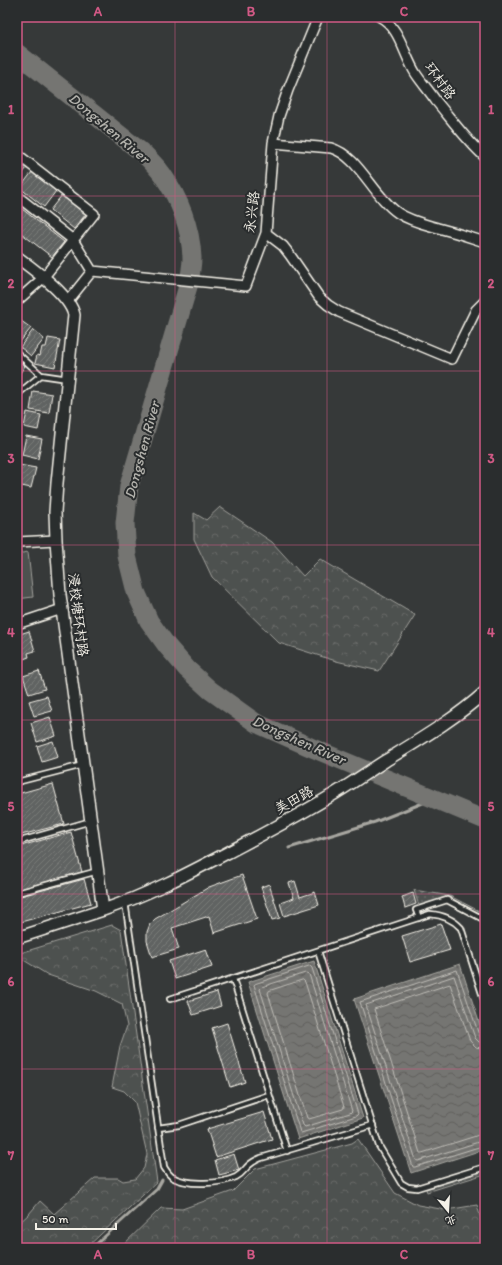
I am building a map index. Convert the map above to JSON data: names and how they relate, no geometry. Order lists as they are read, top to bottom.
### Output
{
  "streets": {
    "street": [
      "环村路",
      "永兴路",
      "浸校塘环村路",
      "美田路"
    ]
  },
  "crossings": [
    ["浸校塘环村路", "美田路"]
  ],
  "water": ["Dongshen River"],
  "scale_bar": "50 m",
  "north": "bottom",
  "grid": {
    "columns": ["A", "B", "C"],
    "rows": [
      "1",
      "2",
      "3",
      "4",
      "5",
      "6",
      "7"
    ]
  }
}
